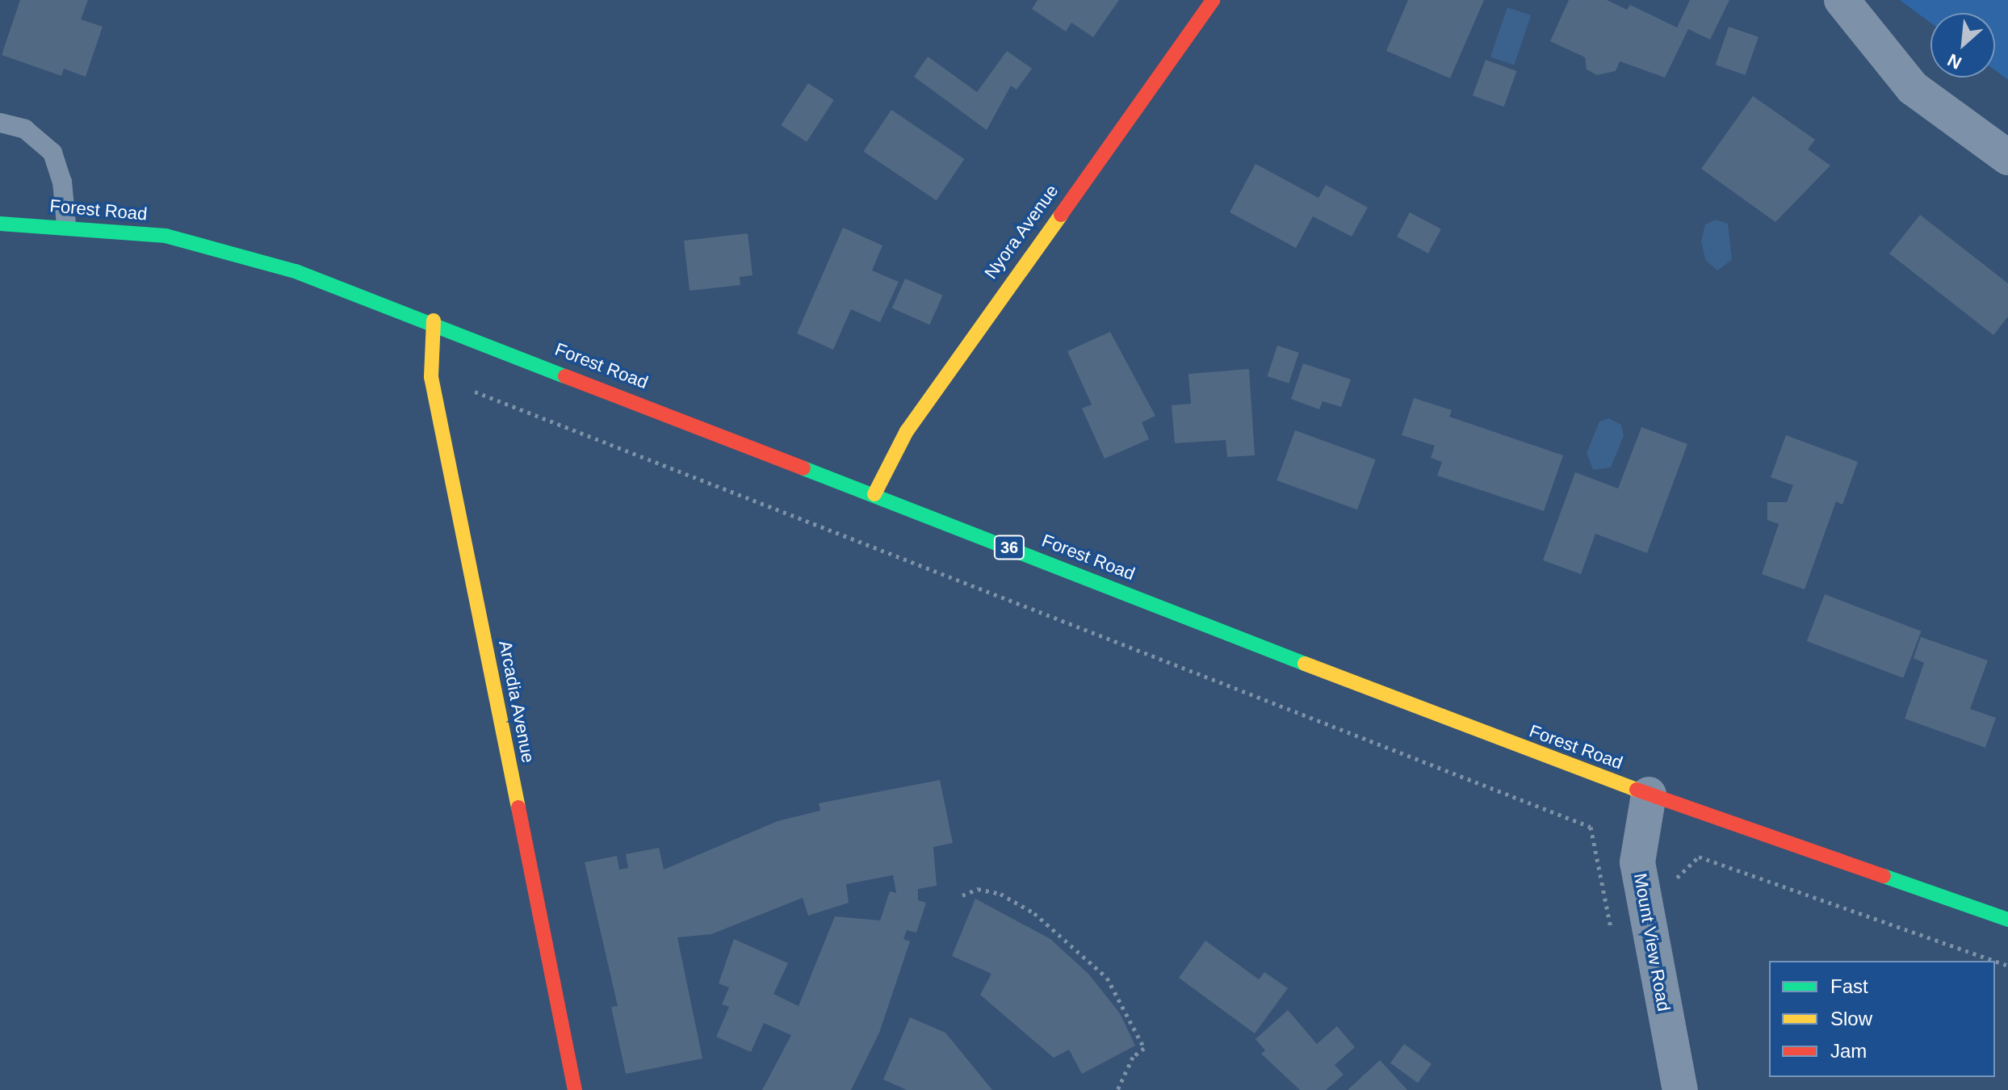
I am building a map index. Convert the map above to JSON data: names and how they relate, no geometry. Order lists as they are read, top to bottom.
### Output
{
  "streets": {
    "main road": [
      "Forest Road",
      "Nyora Avenue",
      "36",
      "Arcadia Avenue"
    ],
    "street": ["Mount View Road"]
  },
  "crossings": [
    ["Forest Road", "Nyora Avenue"],
    ["Forest Road", "Arcadia Avenue"],
    ["Forest Road", "Mount View Road"]
  ],
  "legend": ["Fast", "Slow", "Jam"],
  "north": "bottom left"
}
